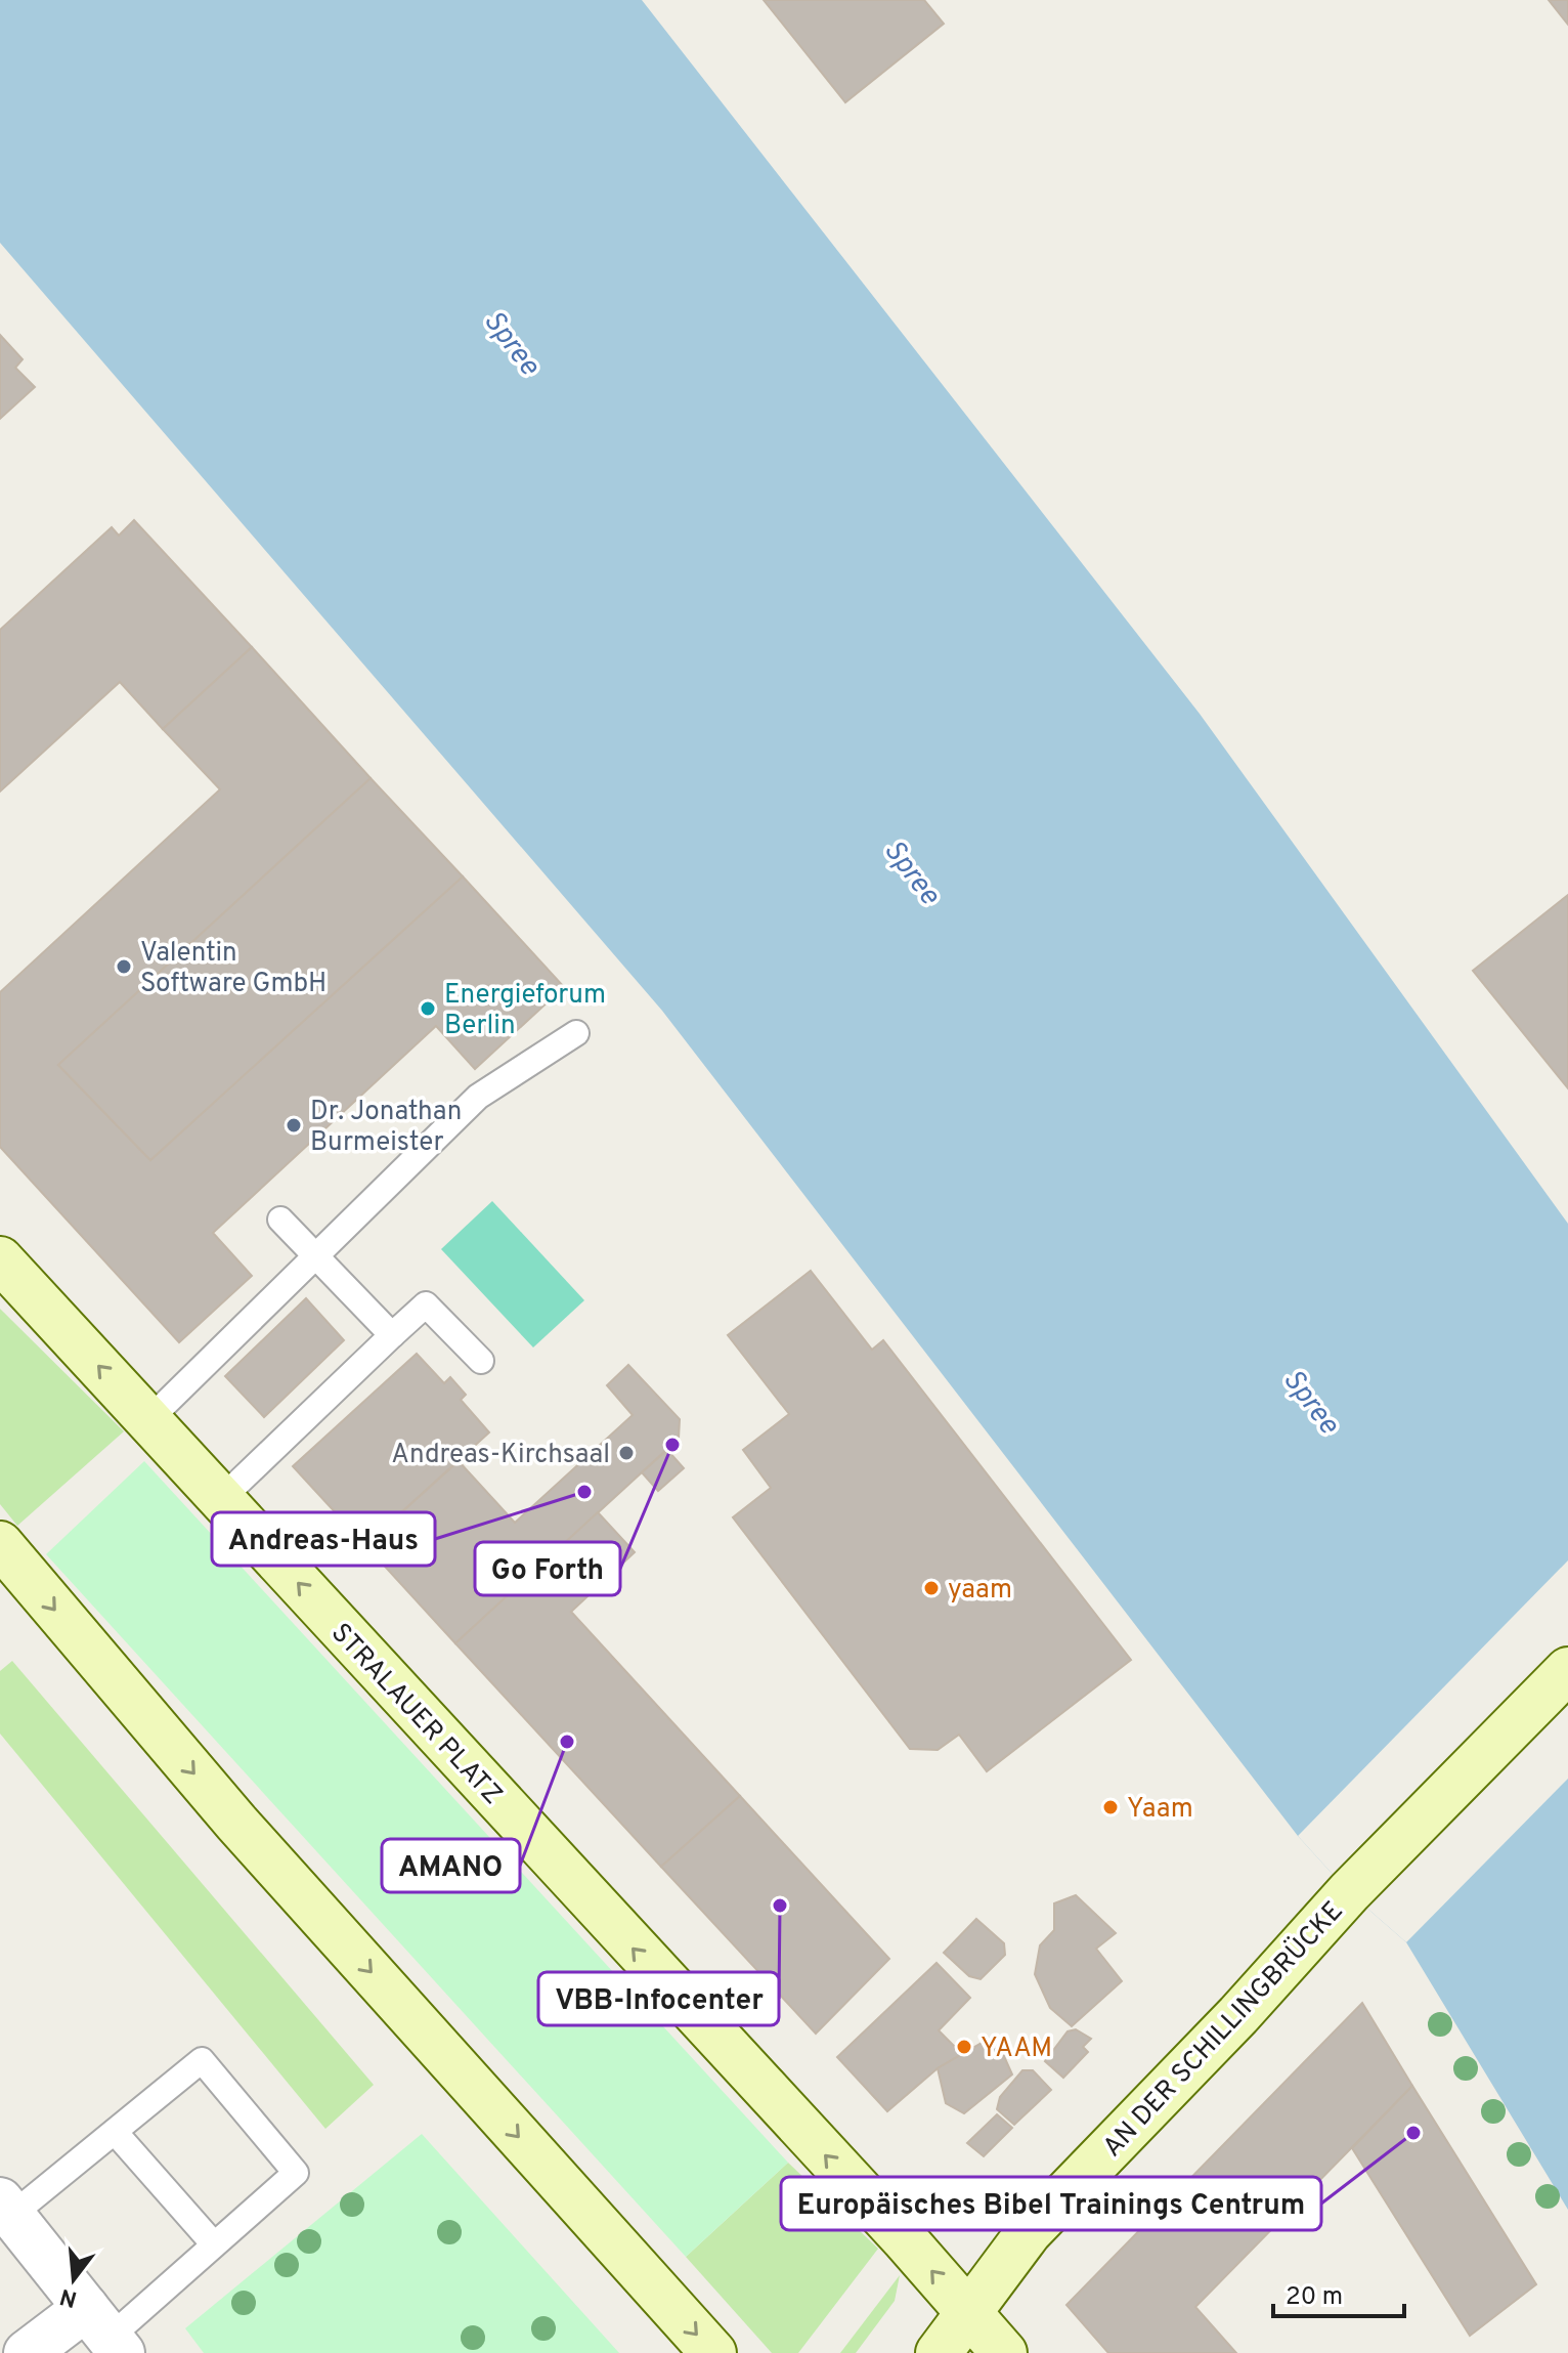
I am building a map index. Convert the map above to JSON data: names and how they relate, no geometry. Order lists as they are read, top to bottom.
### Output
{
  "streets": {
    "main road": ["STRALAUER PLATZ", "AN DER SCHILLINGBRÜCKE"]
  },
  "crossings": [
    ["STRALAUER PLATZ", "AN DER SCHILLINGBRÜCKE"]
  ],
  "water": ["Spree"],
  "places": [
    "Valentin Software GmbH",
    "Energieforum Berlin",
    "Dr. Jonathan Burmeister",
    "Go Forth",
    "Andreas-Kirchsaal",
    "Andreas-Haus",
    "yaam",
    "AMANO",
    "Yaam",
    "VBB-Infocenter",
    "YAAM",
    "Europäisches Bibel Trainings Centrum"
  ],
  "scale_bar": "20 m",
  "north": "bottom"
}
